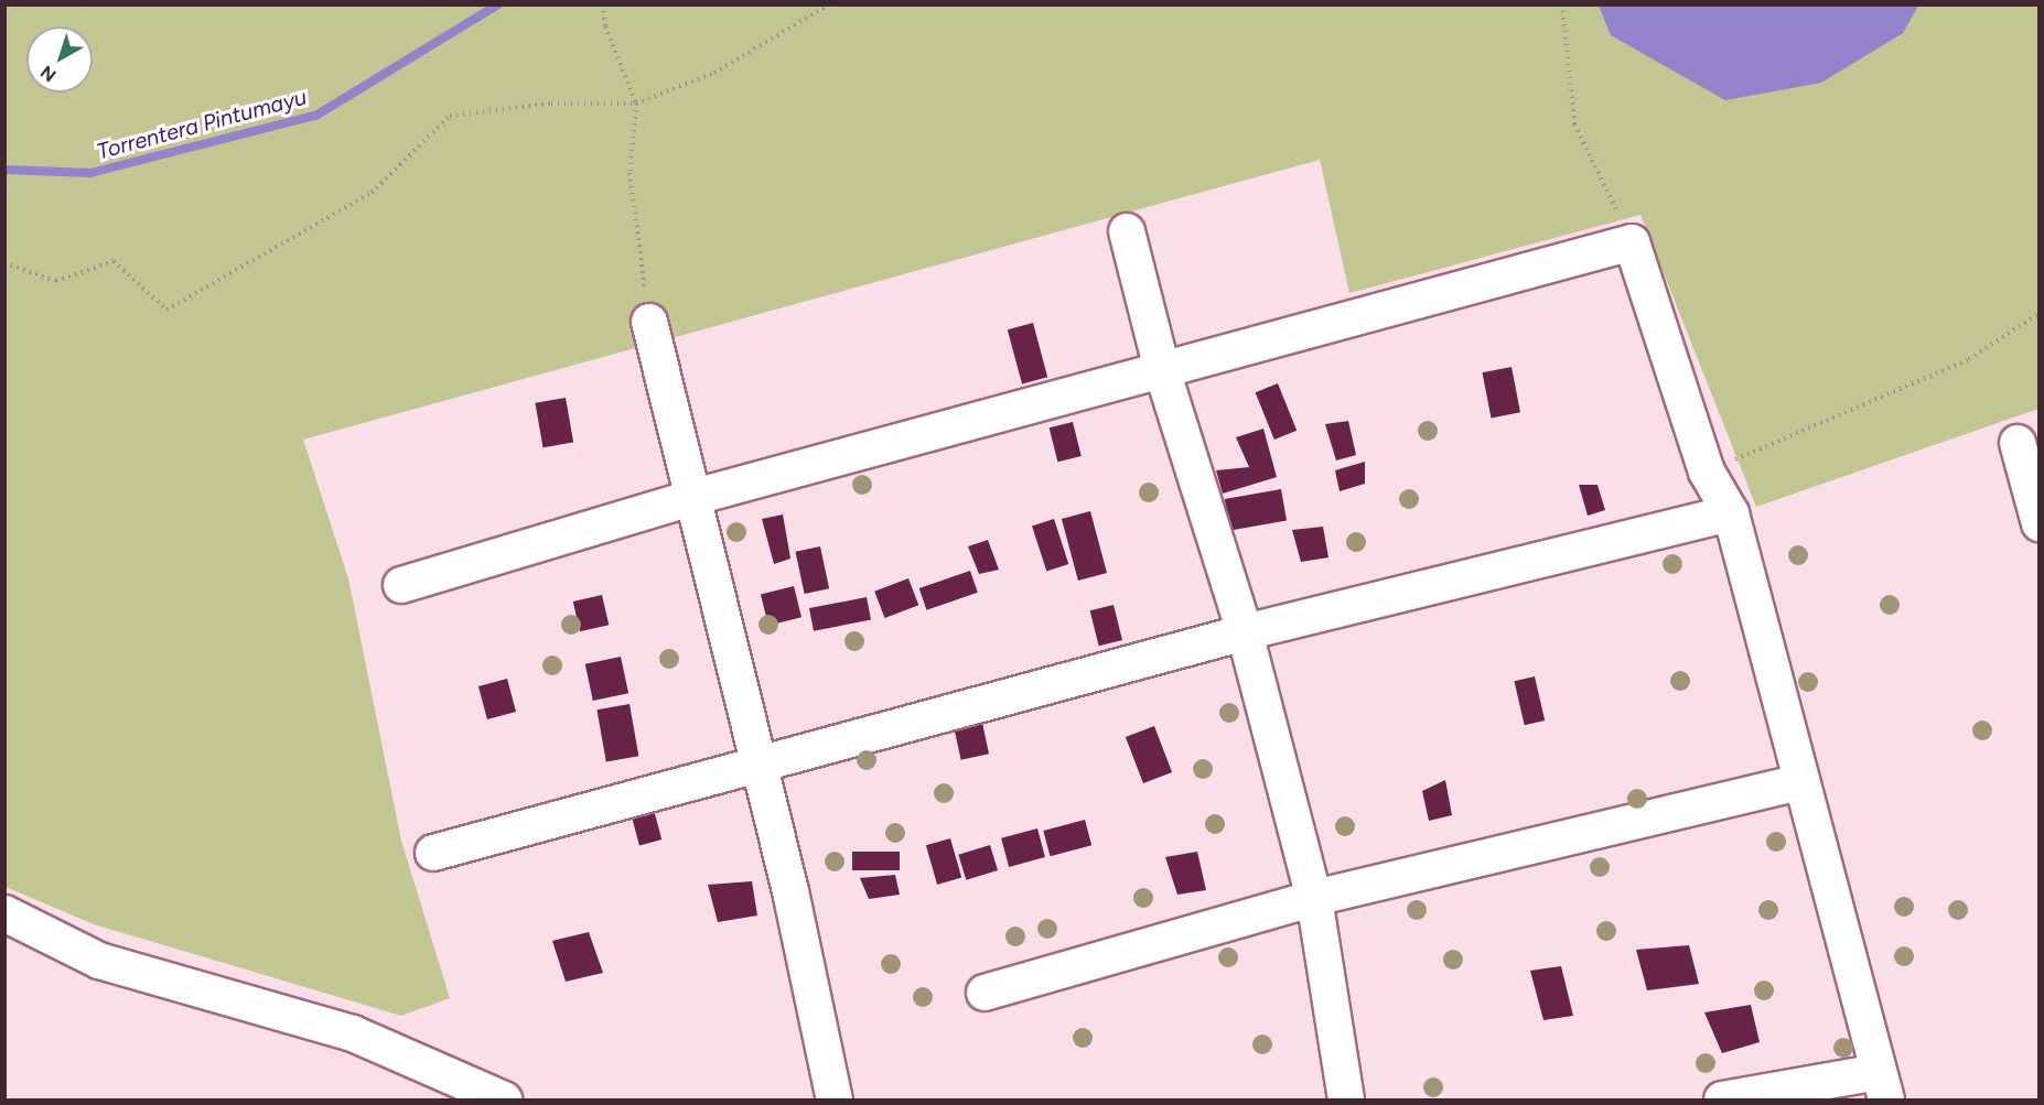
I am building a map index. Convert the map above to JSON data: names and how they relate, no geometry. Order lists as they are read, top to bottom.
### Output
{
  "water": ["Torrentera Pintumayu"],
  "north": "bottom left"
}
